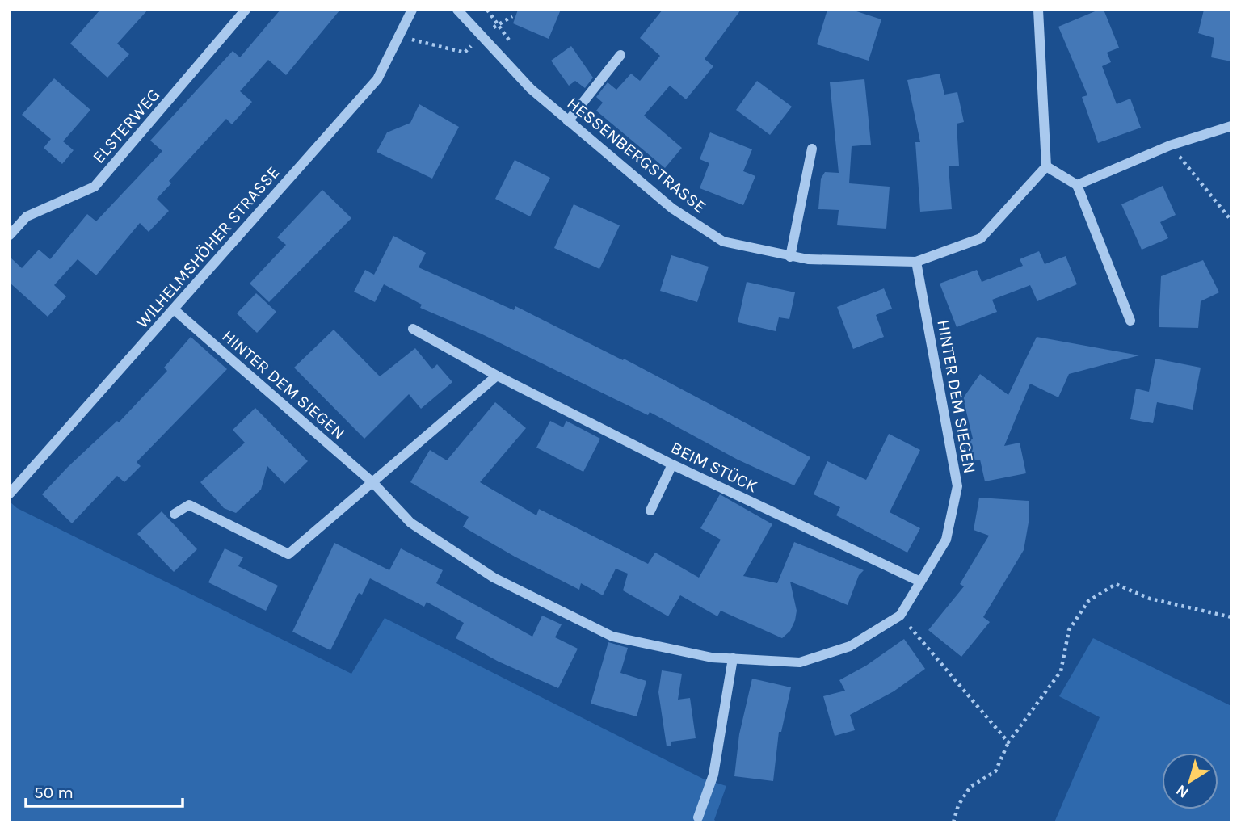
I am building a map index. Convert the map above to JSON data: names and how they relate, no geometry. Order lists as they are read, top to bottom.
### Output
{
  "streets": {
    "street": [
      "ELSTERWEG",
      "HESSENBERGSTRASSE",
      "WILHELMSHÖHER STRASSE",
      "HINTER DEM SIEGEN",
      "BEIM STÜCK"
    ]
  },
  "crossings": [
    ["HESSENBERGSTRASSE", "HINTER DEM SIEGEN"],
    ["WILHELMSHÖHER STRASSE", "HINTER DEM SIEGEN"],
    ["HINTER DEM SIEGEN", "BEIM STÜCK"]
  ],
  "scale_bar": "50 m",
  "north": "bottom left"
}
